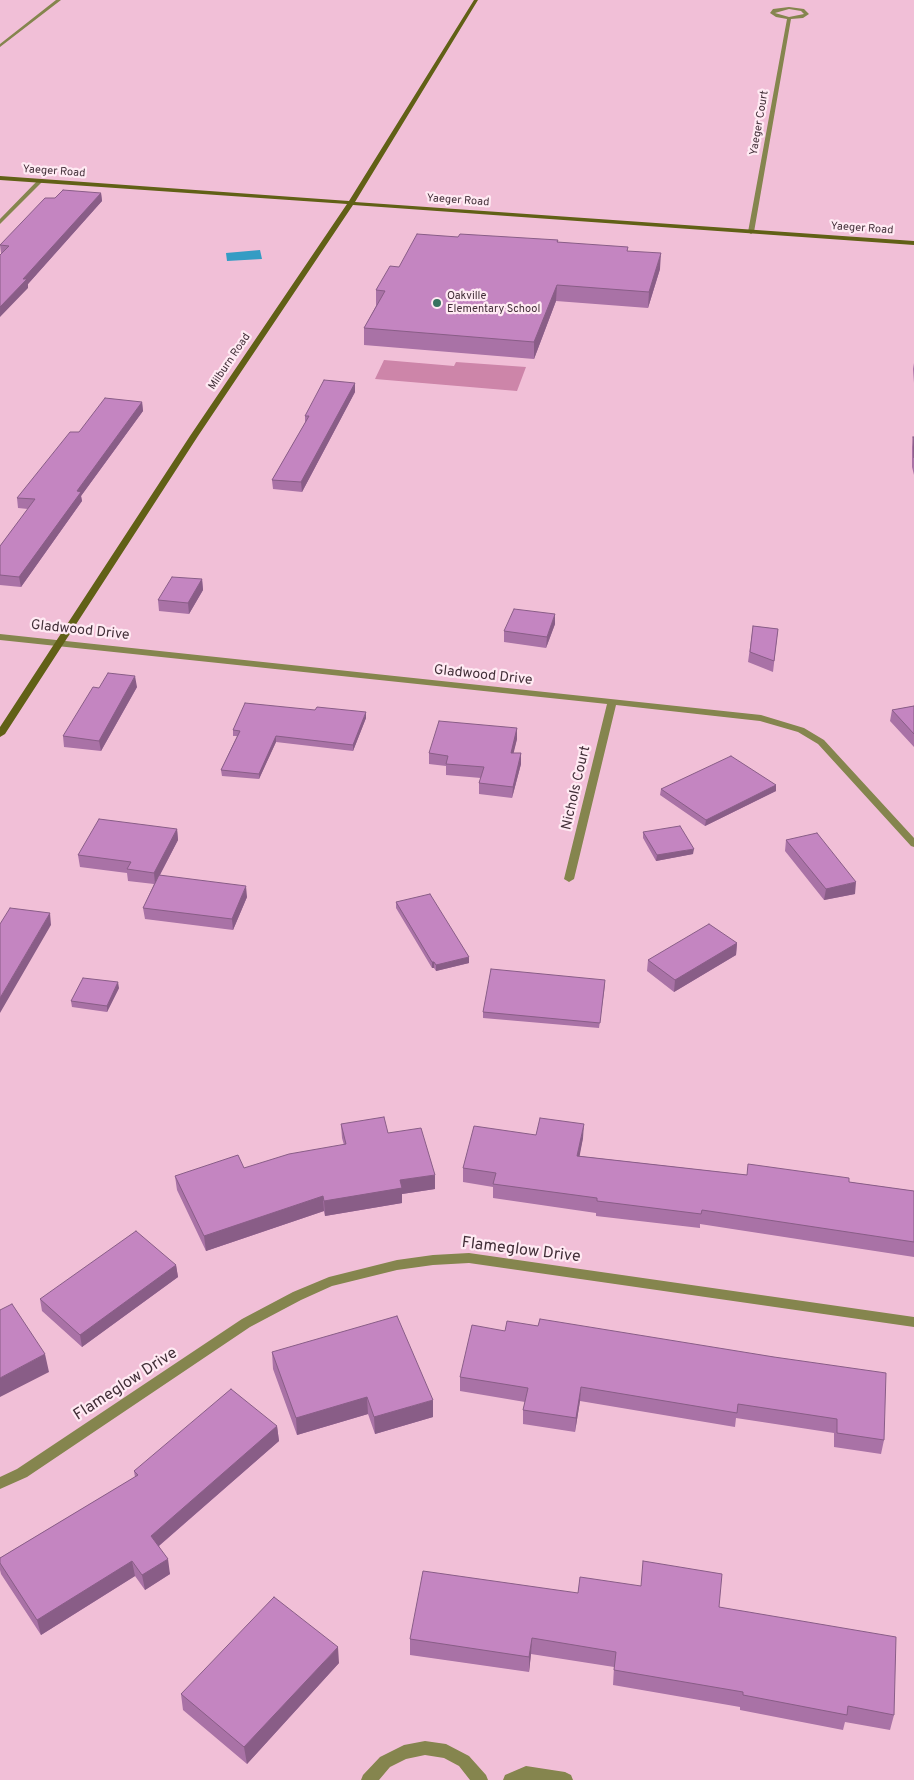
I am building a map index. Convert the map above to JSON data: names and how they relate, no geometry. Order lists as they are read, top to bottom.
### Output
{
  "streets": {
    "street": [
      "Yaeger Court",
      "Yaeger Road",
      "Milburn Road",
      "Gladwood Drive",
      "Nichols Court",
      "Flameglow Drive"
    ]
  },
  "crossings": [
    ["Yaeger Court", "Yaeger Road"],
    ["Yaeger Road", "Milburn Road"],
    ["Milburn Road", "Gladwood Drive"],
    ["Gladwood Drive", "Nichols Court"]
  ],
  "places": ["Oakville Elementary School"]
}
